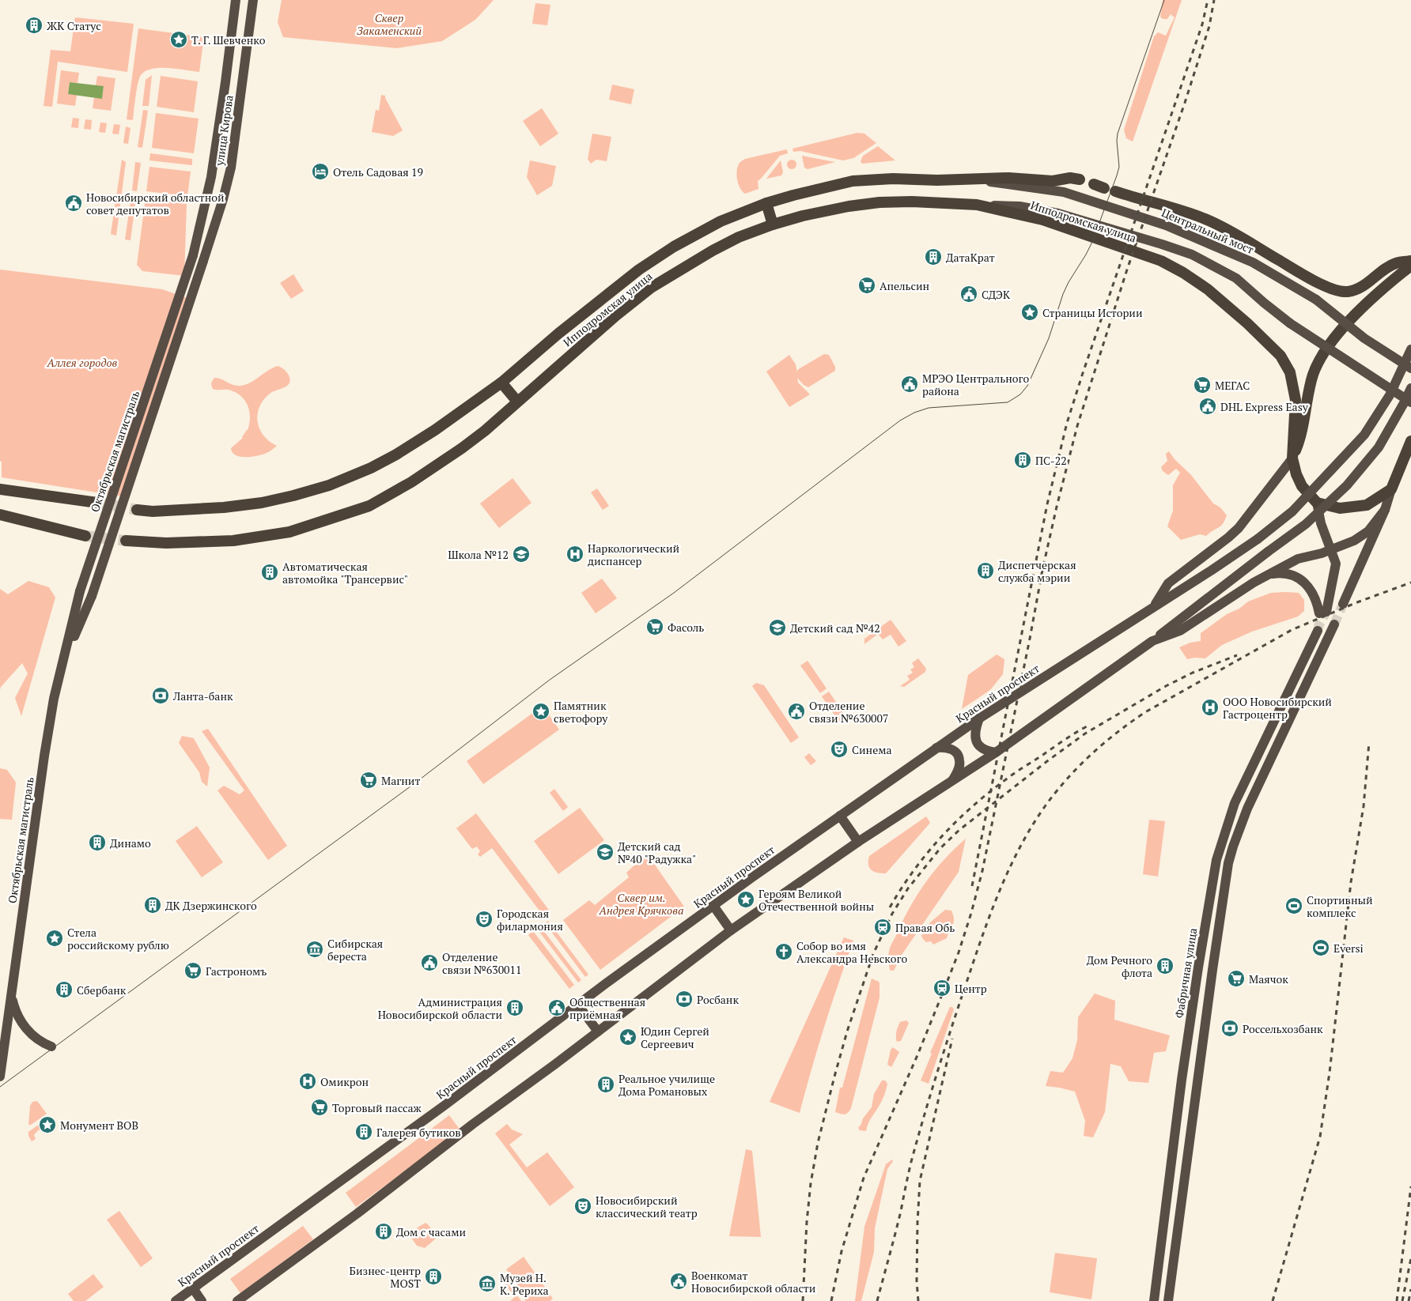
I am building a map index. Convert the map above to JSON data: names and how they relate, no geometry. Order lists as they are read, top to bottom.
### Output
{
  "streets": {
    "highway": ["Ипподромская улица"],
    "main road": [
      "улица Кирова",
      "Центральный мост",
      "Октябрьская магистраль",
      "Красный проспект",
      "Фабричная улица"
    ]
  },
  "crossings": [
    ["улица Кирова", "Октябрьская магистраль"],
    ["Ипподромская улица", "Центральный мост"],
    ["Ипподромская улица", "Красный проспект"]
  ],
  "parks": ["Сквер Закаменский", "Аллея городов", "Сквер им. Андрея Крячкова"],
  "places": {
    "building": [
      "ЖК Статус",
      "ДатаКрат",
      "ПС-22",
      "Диспетчерская служба мэрии",
      "Автоматическая автомойка \"Трансервис\"",
      "Динамо",
      "ДК Дзержинского",
      "Дом Речного флота",
      "Сбербанк",
      "Администрация Новосибирской области",
      "Реальное училище Дома Романовых",
      "Галерея бутиков",
      "Дом с часами",
      "Бизнес-центр MOST"
    ],
    "place": [
      "Т. Г. Шевченко",
      "Страницы Истории",
      "Памятник светофору",
      "Героям Великой Отечественной войны",
      "Стела российскому рублю",
      "Юдин Сергей Сергеевич",
      "Монумент ВОВ"
    ],
    "hotel": ["Отель Садовая 19"],
    "public building": [
      "Новосибирский областной совет депутатов",
      "СДЭК",
      "МРЭО Центрального района",
      "DHL Express Easy",
      "Отделение связи №630007",
      "Отделение связи №630011",
      "Общественная приёмная",
      "Военкомат Новосибирской области"
    ],
    "supermarket": [
      "Апельсин",
      "МЕГАС",
      "Фасоль",
      "Магнит",
      "Гастрономъ",
      "Маячок",
      "Торговый пассаж"
    ],
    "school or university": ["Школа №12", "Детский сад №42", "Детский сад №40 \"Радужка\""],
    "hospital": ["Наркологический диспансер", "ООО Новосибирский Гастроцентр", "Омикрон"],
    "bank": ["Ланта-банк", "Росбанк", "Россельхозбанк"],
    "theatre": ["Синема", "Городская филармония", "Новосибирский классический театр"],
    "sports": ["Спортивный комплекс", "Eversi"],
    "station": ["Правая Обь", "Центр"],
    "museum": ["Сибирская береста", "Музей Н. К. Рериха"],
    "church": ["Собор во имя Александра Невского"]
  }
}
